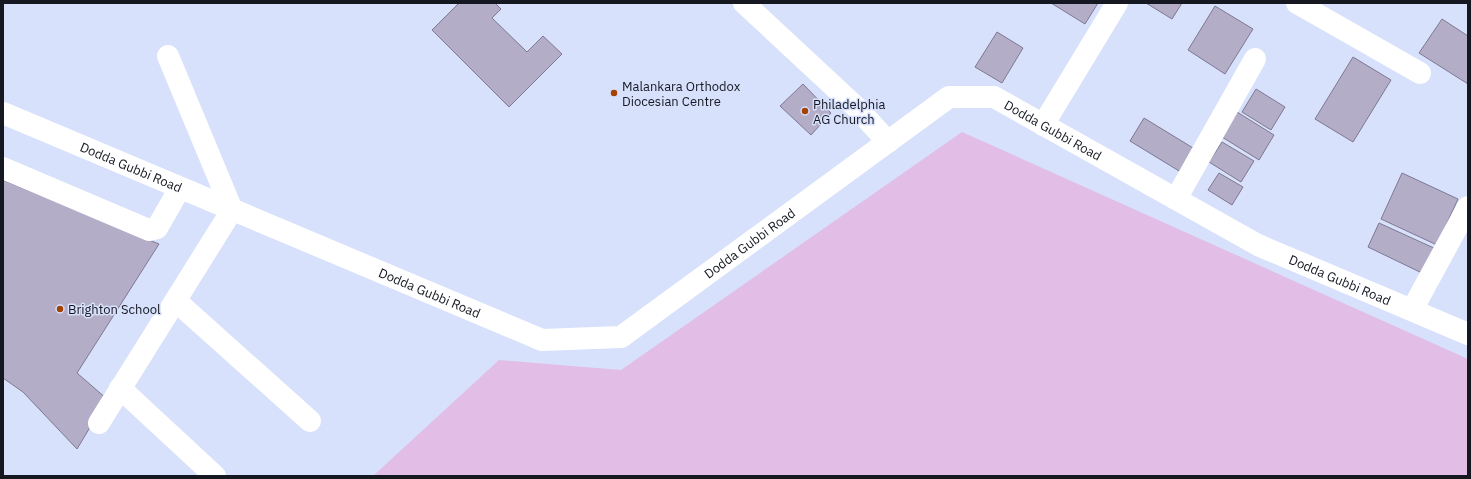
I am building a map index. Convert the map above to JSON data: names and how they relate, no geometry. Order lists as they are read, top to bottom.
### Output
{
  "streets": {
    "street": ["Dodda Gubbi Road"]
  },
  "places": ["Malankara Orthodox Diocesian Centre", "Philadelphia AG Church", "Brighton School"]
}
